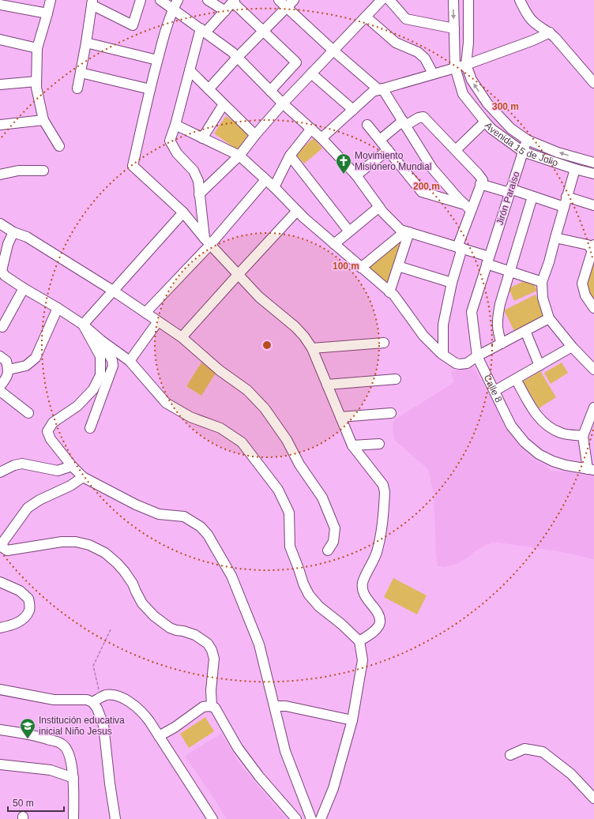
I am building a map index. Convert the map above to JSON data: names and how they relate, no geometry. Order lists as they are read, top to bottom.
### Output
{
  "streets": {
    "street": ["Avenida 15 de Julio", "Jirón Paraíso", "Calle 8"]
  },
  "crossings": [
    ["Avenida 15 de Julio", "Jirón Paraíso"],
    ["Jirón Paraíso", "Calle 8"]
  ],
  "places": {
    "church": ["Movimiento Misiónero Mundial"],
    "school or university": ["Institución educativa inicial Niño Jesus"]
  },
  "scale_bar": "50 m",
  "rings": ["300 m", "200 m", "100 m"]
}
